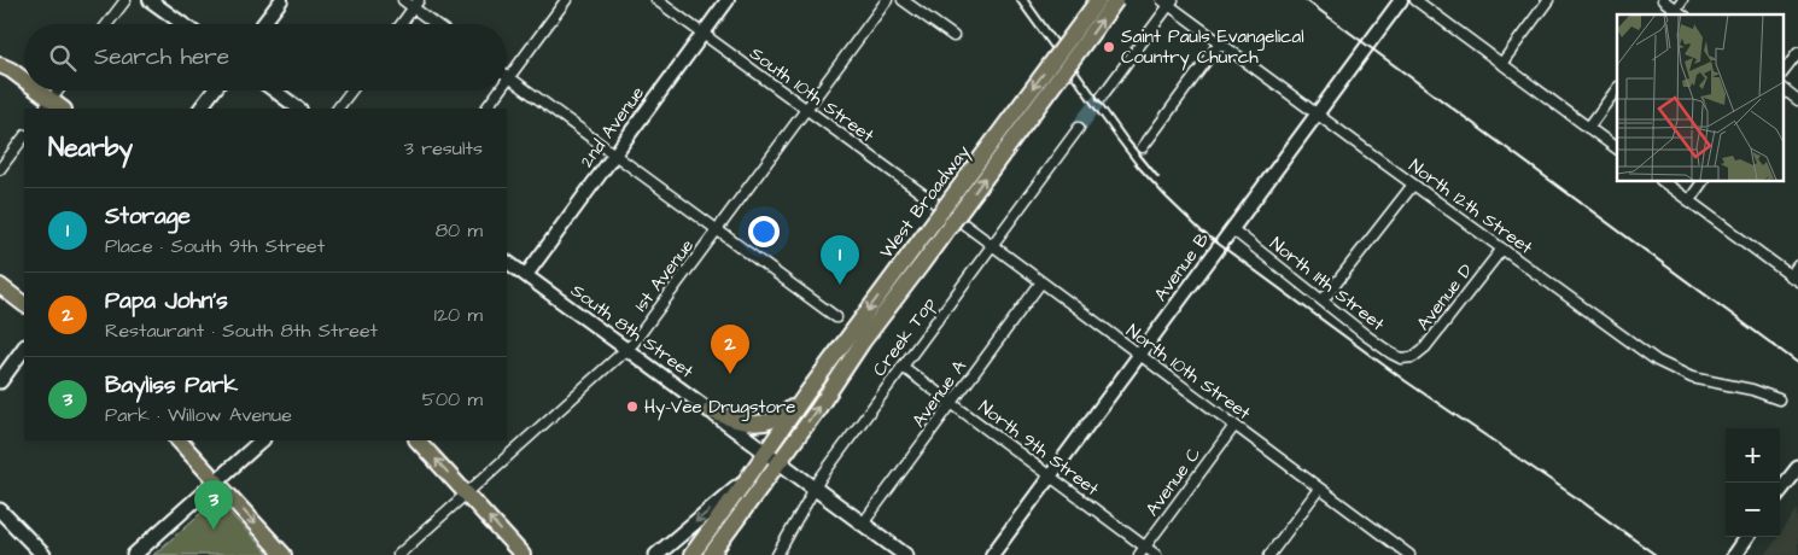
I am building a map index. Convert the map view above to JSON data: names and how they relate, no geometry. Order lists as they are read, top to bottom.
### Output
{
  "streets": {
    "main road": ["West Broadway", "South 8th Street"],
    "street": [
      "South 10th Street",
      "2nd Avenue",
      "North 12th Street",
      "Avenue B",
      "1st Avenue",
      "North 11th Street",
      "Avenue D",
      "Creek Top",
      "North 10th Street",
      "Avenue A",
      "North 9th Street",
      "Avenue C"
    ]
  },
  "crossings": [
    ["South 10th Street", "2nd Avenue"],
    ["South 10th Street", "1st Avenue"],
    ["South 10th Street", "North 10th Street"],
    ["2nd Avenue", "South 8th Street"],
    ["West Broadway", "South 8th Street"],
    ["North 12th Street", "Avenue B"],
    ["North 12th Street", "Avenue D"],
    ["Avenue B", "North 11th Street"],
    ["Avenue B", "North 10th Street"],
    ["Avenue B", "North 9th Street"],
    ["1st Avenue", "South 8th Street"],
    ["North 11th Street", "Avenue D"],
    ["South 8th Street", "Creek Top"],
    ["South 8th Street", "Avenue A"],
    ["Creek Top", "North 10th Street"],
    ["Creek Top", "North 9th Street"],
    ["North 10th Street", "Avenue A"],
    ["North 10th Street", "Avenue C"],
    ["Avenue A", "North 9th Street"],
    ["North 9th Street", "Avenue C"]
  ],
  "places": ["Saint Pauls Evangelical Country Church", "Hy-Vee Drugstore"],
  "page": {
    "search": "Search here",
    "heading": ["Nearby", "3 results"],
    "list": [
      {
        "mark": "1",
        "name": "Storage",
        "note": "Place · South 9th Street",
        "value": "80 m"
      },
      {
        "mark": "2",
        "name": "Papa John's",
        "note": "Restaurant · South 8th Street",
        "value": "120 m"
      },
      {
        "mark": "3",
        "name": "Bayliss Park",
        "note": "Park · Willow Avenue",
        "value": "500 m"
      }
    ],
    "pins": ["1", "2", "3"],
    "map_buttons": ["+", "−"]
  }
}
